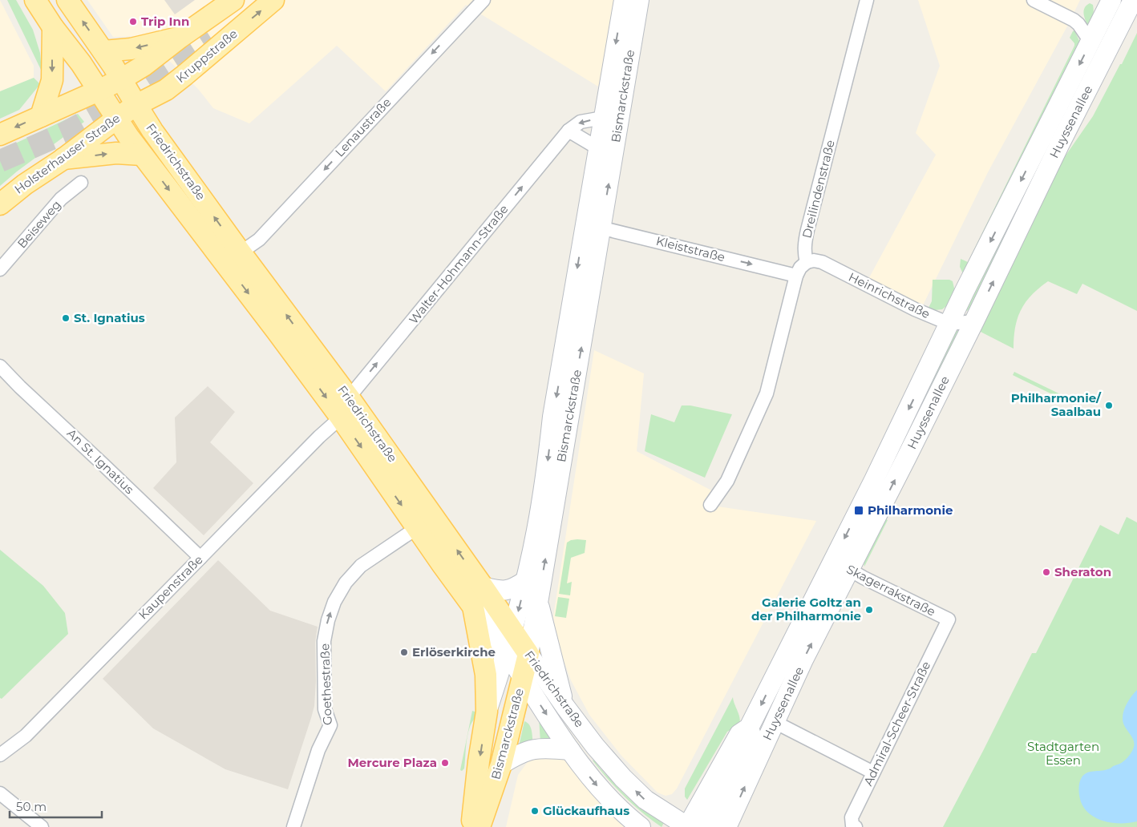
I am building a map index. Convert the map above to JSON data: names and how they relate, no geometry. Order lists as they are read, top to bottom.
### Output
{
  "streets": {
    "main road": [
      "Kruppstraße",
      "Bismarckstraße",
      "Huyssenallee",
      "Holsterhauser Straße",
      "Friedrichstraße"
    ],
    "street": [
      "Lenaustraße",
      "Dreilindenstraße",
      "Beiseweg",
      "Kleiststraße",
      "Walter-Hohmann-Straße",
      "Heinrichstraße",
      "An St. Ignatius",
      "Kaupenstraße",
      "Skagerrakstraße",
      "Goethestraße",
      "Admiral-Scheer-Straße"
    ]
  },
  "crossings": [
    ["Kruppstraße", "Holsterhauser Straße"],
    ["Kruppstraße", "Friedrichstraße"],
    ["Bismarckstraße", "Friedrichstraße"],
    ["Bismarckstraße", "Kleiststraße"],
    ["Bismarckstraße", "Walter-Hohmann-Straße"],
    ["Huyssenallee", "Friedrichstraße"],
    ["Huyssenallee", "Heinrichstraße"],
    ["Huyssenallee", "Skagerrakstraße"],
    ["Lenaustraße", "Friedrichstraße"],
    ["Holsterhauser Straße", "Friedrichstraße"],
    ["Friedrichstraße", "Walter-Hohmann-Straße"],
    ["Friedrichstraße", "Kaupenstraße"],
    ["Friedrichstraße", "Goethestraße"],
    ["Dreilindenstraße", "Heinrichstraße"],
    ["An St. Ignatius", "Kaupenstraße"],
    ["Skagerrakstraße", "Admiral-Scheer-Straße"]
  ],
  "one_way": [
    "Lenaustraße",
    "Kleiststraße",
    "Walter-Hohmann-Straße",
    "Goethestraße"
  ],
  "parks": ["Stadtgarten Essen"],
  "places": {
    "other": [
      "Trip Inn",
      "St. Ignatius",
      "Philharmonie/ Saalbau",
      "Sheraton",
      "Galerie Goltz an der Philharmonie",
      "Erlöserkirche",
      "Mercure Plaza",
      "Glückaufhaus"
    ],
    "transit": ["Philharmonie"]
  },
  "scale_bar": "50 m"
}
